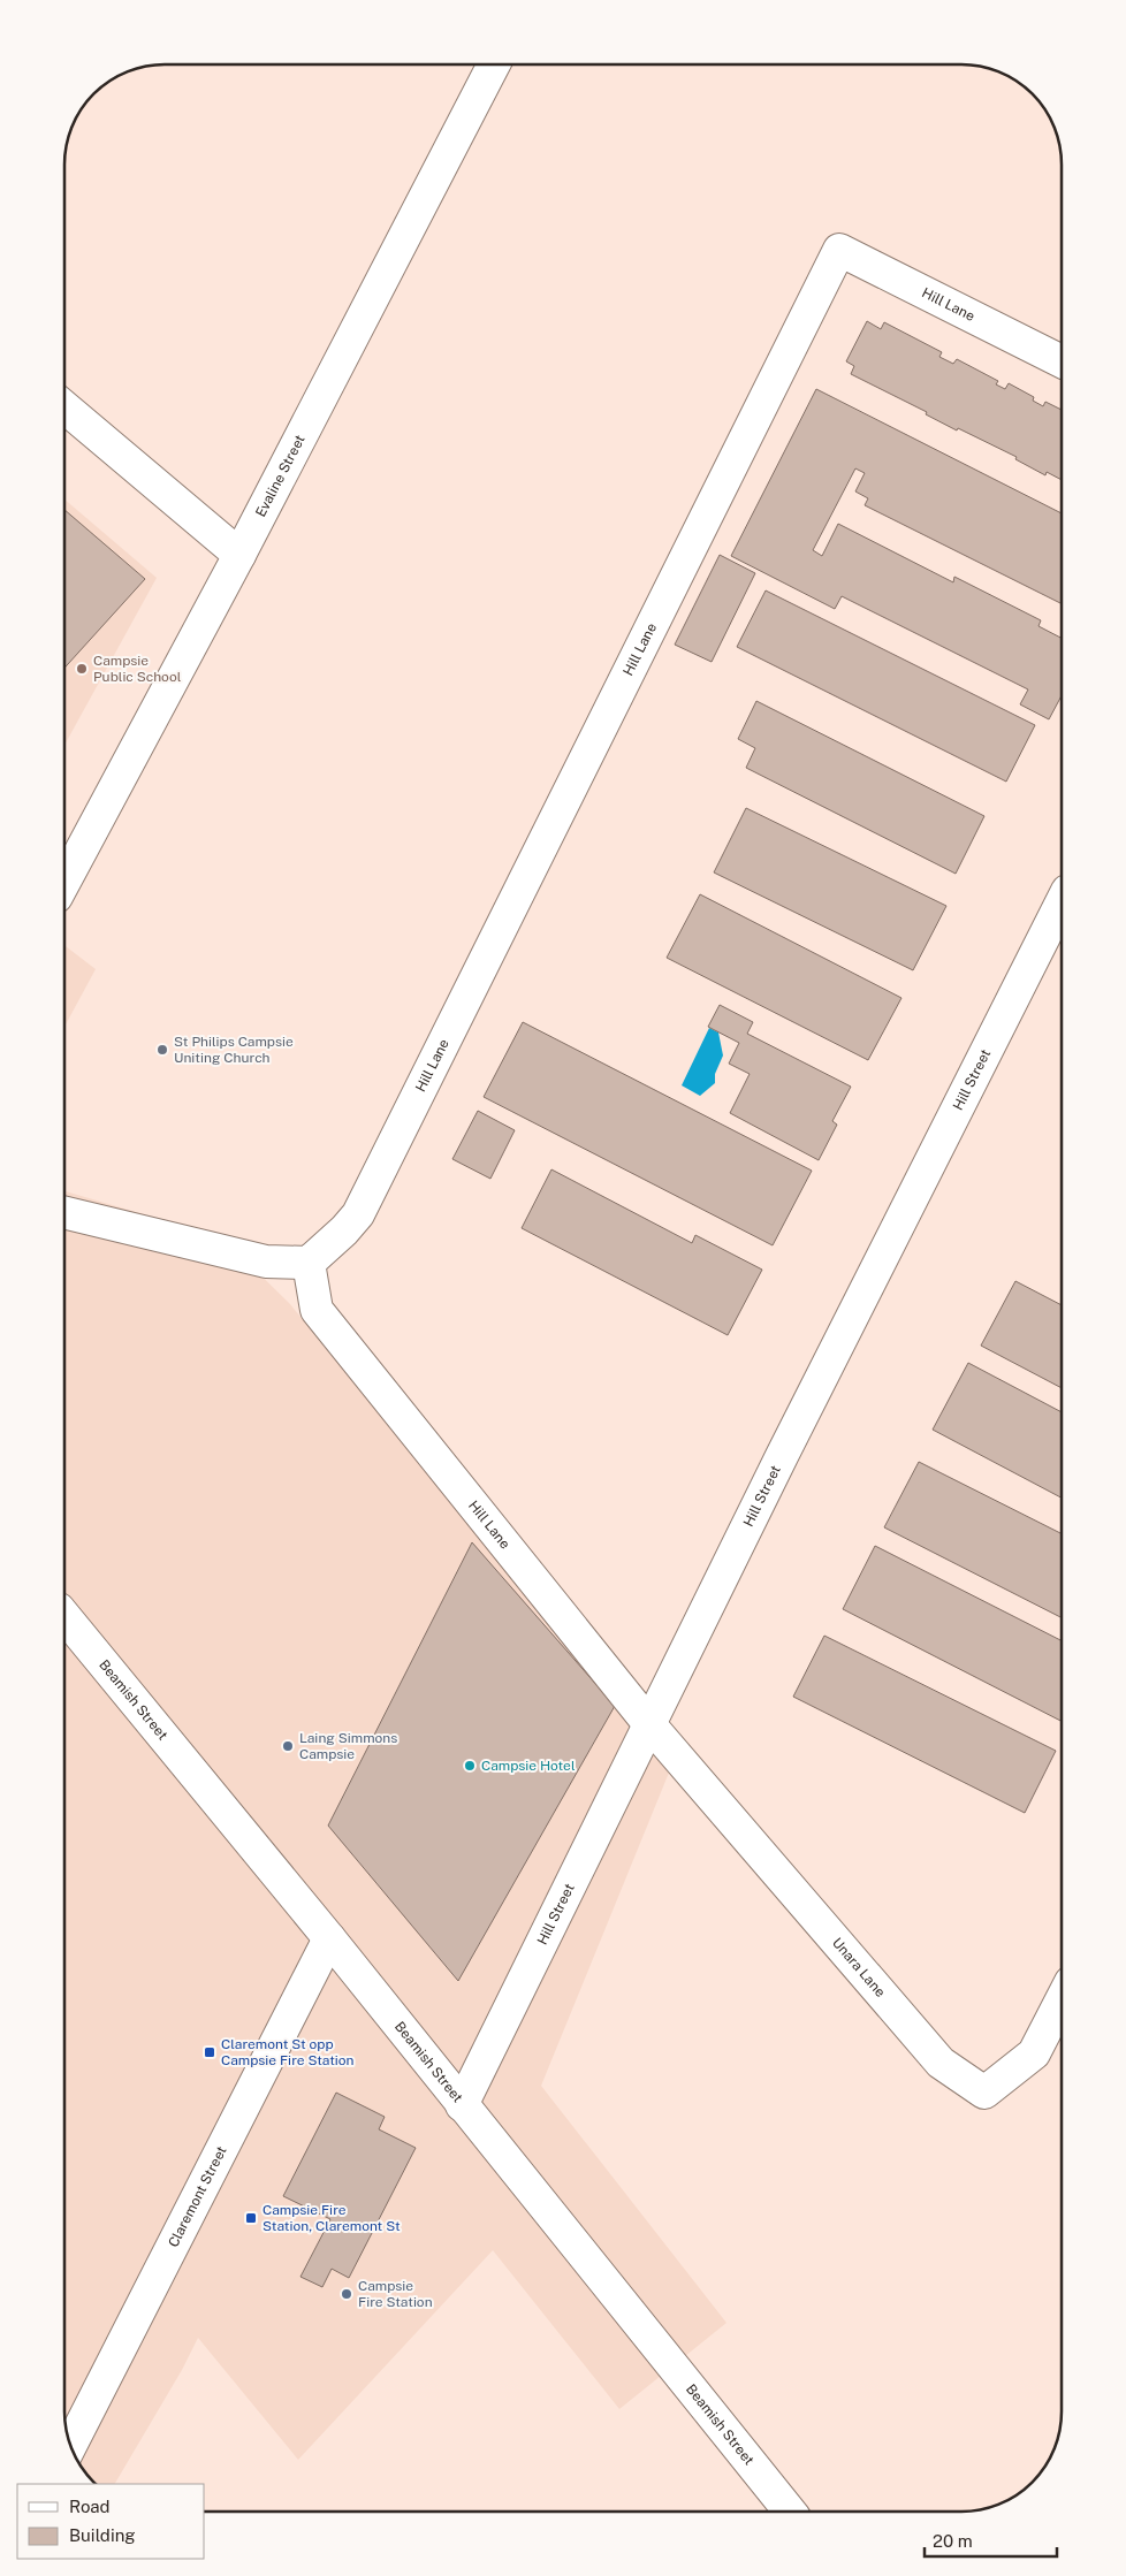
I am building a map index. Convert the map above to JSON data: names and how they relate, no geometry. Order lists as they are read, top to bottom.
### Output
{
  "streets": {
    "street": [
      "Hill Lane",
      "Evaline Street",
      "Hill Street",
      "Beamish Street",
      "Unara Lane",
      "Claremont Street"
    ]
  },
  "crossings": [
    ["Hill Lane", "Hill Street"],
    ["Hill Lane", "Unara Lane"],
    ["Hill Street", "Beamish Street"],
    ["Hill Street", "Unara Lane"],
    ["Beamish Street", "Claremont Street"]
  ],
  "places": {
    "other": [
      "Campsie Public School",
      "St Philips Campsie Uniting Church",
      "Laing Simmons Campsie",
      "Campsie Hotel",
      "Campsie Fire Station"
    ],
    "transit": ["Claremont St opp Campsie Fire Station", "Campsie Fire Station, Claremont St"]
  },
  "legend": ["Road", "Building"],
  "scale_bar": "20 m"
}
